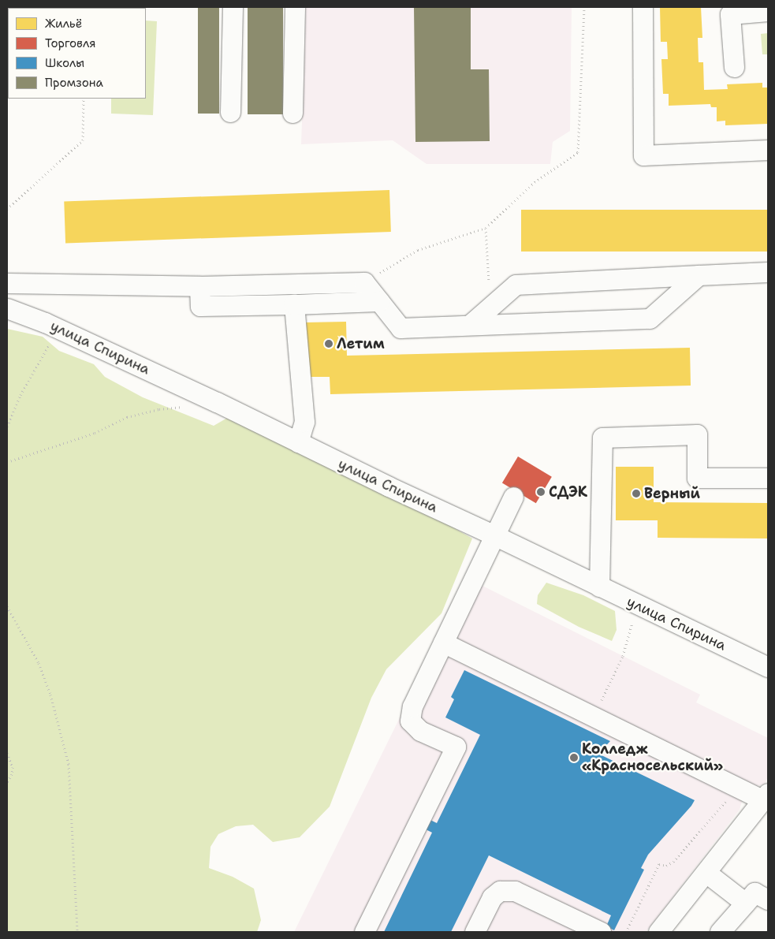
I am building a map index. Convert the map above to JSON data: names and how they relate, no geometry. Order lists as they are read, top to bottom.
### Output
{
  "streets": {
    "street": ["улица Спирина"]
  },
  "places": [
    "Летим",
    "СДЭК",
    "Верный",
    "Колледж «Красносельский»"
  ],
  "legend": [
    "Жильё",
    "Торговля",
    "Школы",
    "Промзона"
  ]
}
